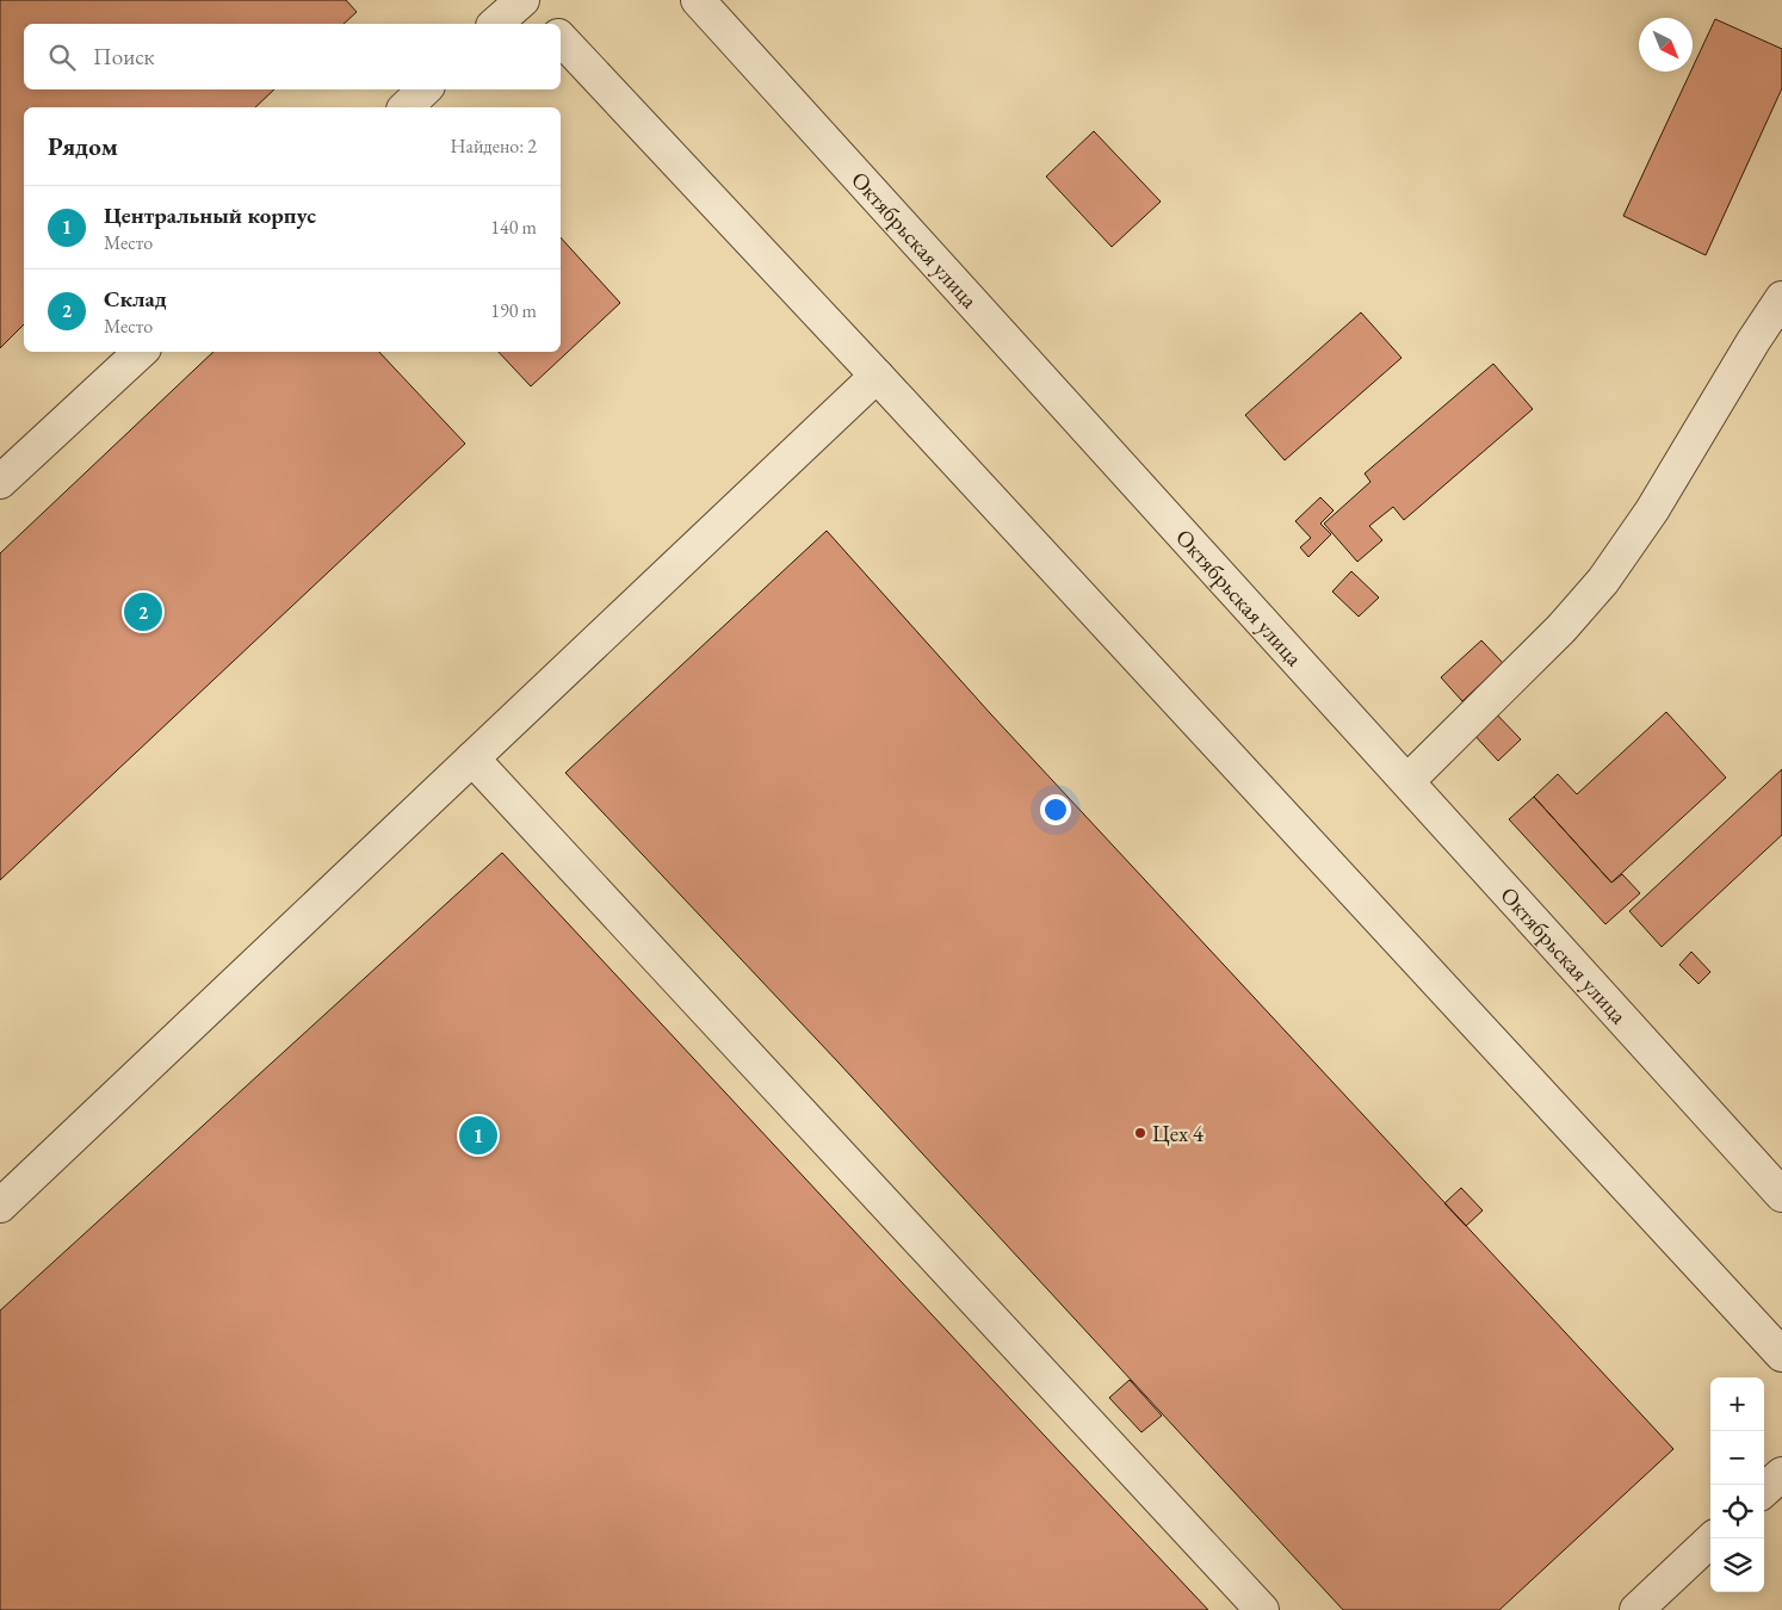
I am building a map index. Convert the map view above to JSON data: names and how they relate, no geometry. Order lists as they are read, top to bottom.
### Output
{
  "streets": {
    "street": ["Октябрьская улица"]
  },
  "places": ["Цех 4"],
  "north": "bottom right",
  "page": {
    "search": "Поиск",
    "heading": ["Рядом", "Найдено: 2"],
    "list": [
      {
        "mark": "1",
        "name": "Центральный корпус",
        "note": "Место",
        "value": "140 m"
      },
      {
        "mark": "2",
        "name": "Склад",
        "note": "Место",
        "value": "190 m"
      }
    ],
    "pins": ["2", "1"],
    "map_buttons": ["+", "−"]
  }
}
